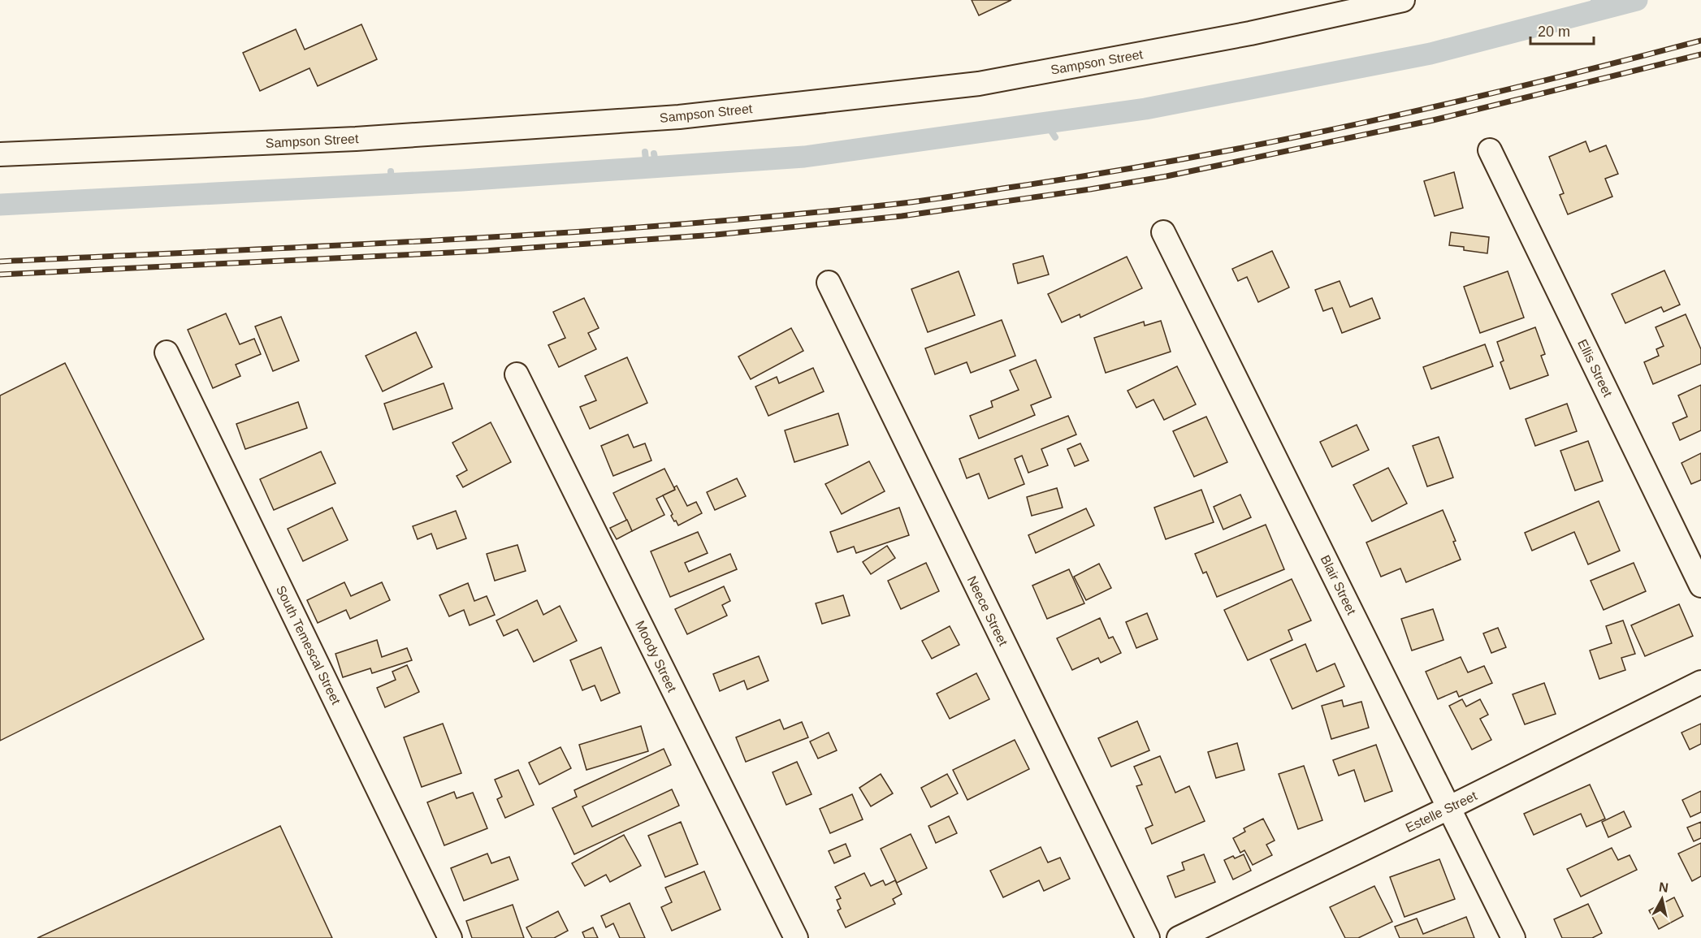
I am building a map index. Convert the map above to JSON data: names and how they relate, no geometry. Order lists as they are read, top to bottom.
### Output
{
  "streets": {
    "street": [
      "Sampson Street",
      "Ellis Street",
      "Blair Street",
      "Neece Street",
      "South Temescal Street",
      "Moody Street",
      "Estelle Street"
    ]
  },
  "crossings": [
    ["Blair Street", "Estelle Street"]
  ],
  "scale_bar": "20 m",
  "north": "top"
}
